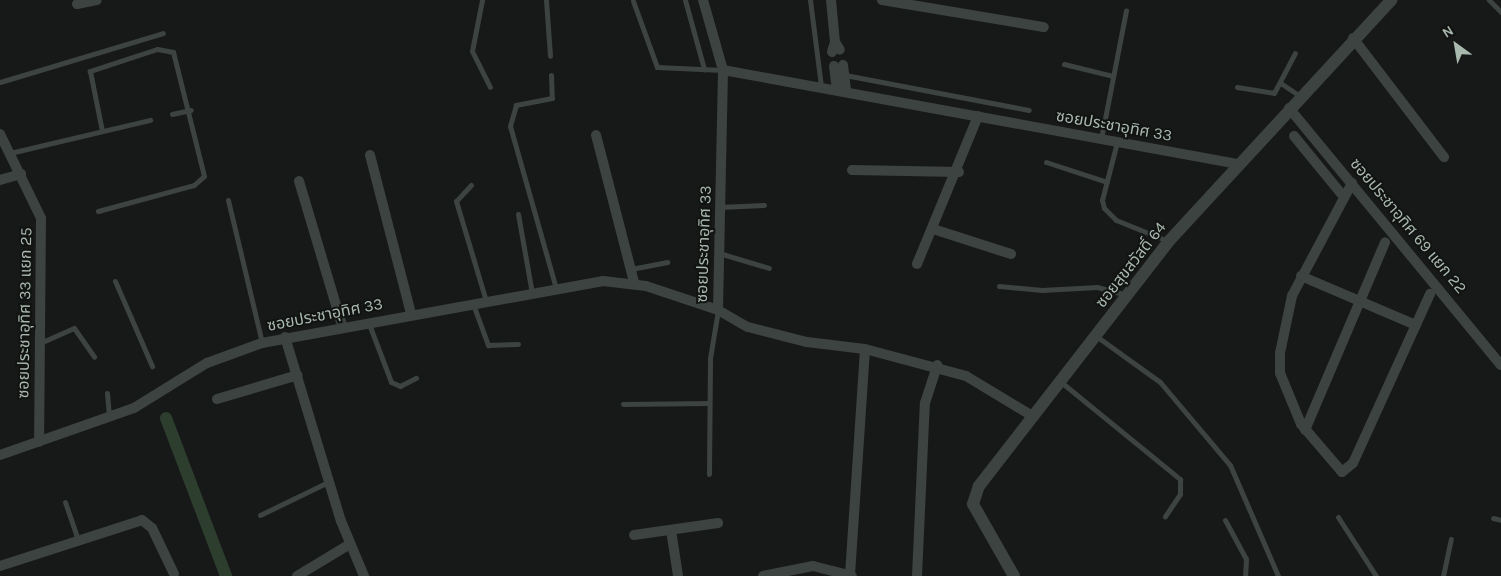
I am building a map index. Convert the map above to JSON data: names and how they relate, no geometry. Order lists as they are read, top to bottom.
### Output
{
  "streets": {
    "street": [
      "ซอยประชาอุทิศ 33",
      "ซอยประชาอุทิศ 69 แยก 22",
      "ซอยสุขสวัสดิ์ 64",
      "ซอยประชาอุทิศ 33 แยก 25"
    ]
  },
  "crossings": [
    ["ซอยประชาอุทิศ 33", "ซอยสุขสวัสดิ์ 64"],
    ["ซอยประชาอุทิศ 33", "ซอยประชาอุทิศ 33 แยก 25"],
    ["ซอยประชาอุทิศ 69 แยก 22", "ซอยสุขสวัสดิ์ 64"]
  ],
  "north": "top left"
}
